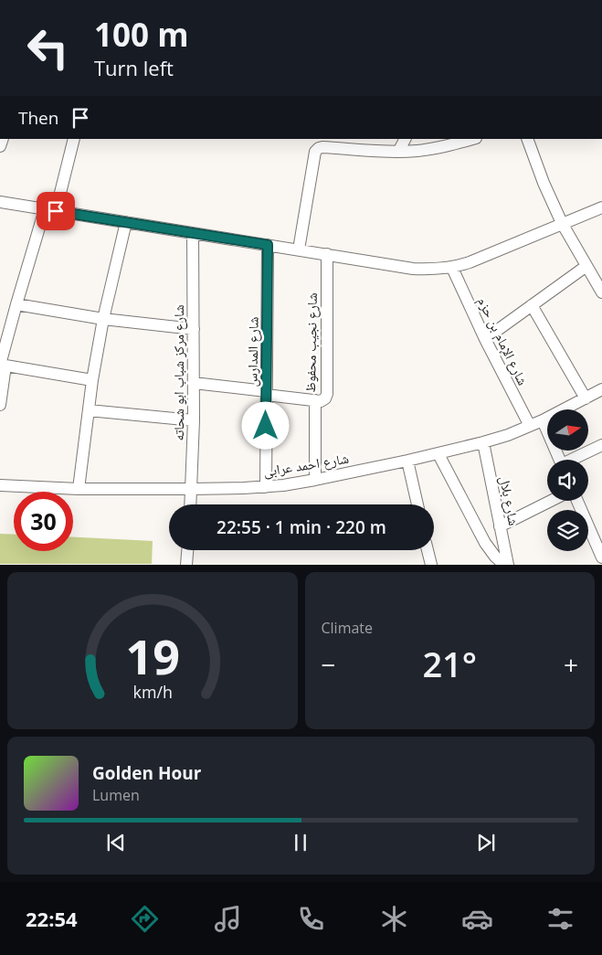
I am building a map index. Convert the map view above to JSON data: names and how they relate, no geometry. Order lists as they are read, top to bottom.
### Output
{
  "streets": {
    "street": [
      "شارع الإمام بن حزم",
      "شارع نجيب محفوظ",
      "شارع المدارس",
      "شارع مركز شباب ابو شحاته",
      "شارع احمد عرابى",
      "شارع بلال"
    ]
  },
  "crossings": [
    ["شارع الإمام بن حزم", "شارع احمد عرابى"],
    ["شارع نجيب محفوظ", "شارع المدارس"],
    ["شارع نجيب محفوظ", "شارع مركز شباب ابو شحاته"],
    ["شارع المدارس", "شارع احمد عرابى"],
    ["شارع مركز شباب ابو شحاته", "شارع احمد عرابى"],
    ["شارع احمد عرابى", "شارع بلال"]
  ],
  "north": "right",
  "page": {
    "turn": ["100 m", "Turn left"],
    "then": "Then",
    "limit": "30",
    "trip": "22:55 · 1 min · 220 m",
    "tile": "Climate",
    "heat": ["−", "21°", "+"],
    "song": ["Golden Hour", "Lumen"],
    "tabs": "22:54",
    "gauge": ["19", "km/h"]
  }
}
